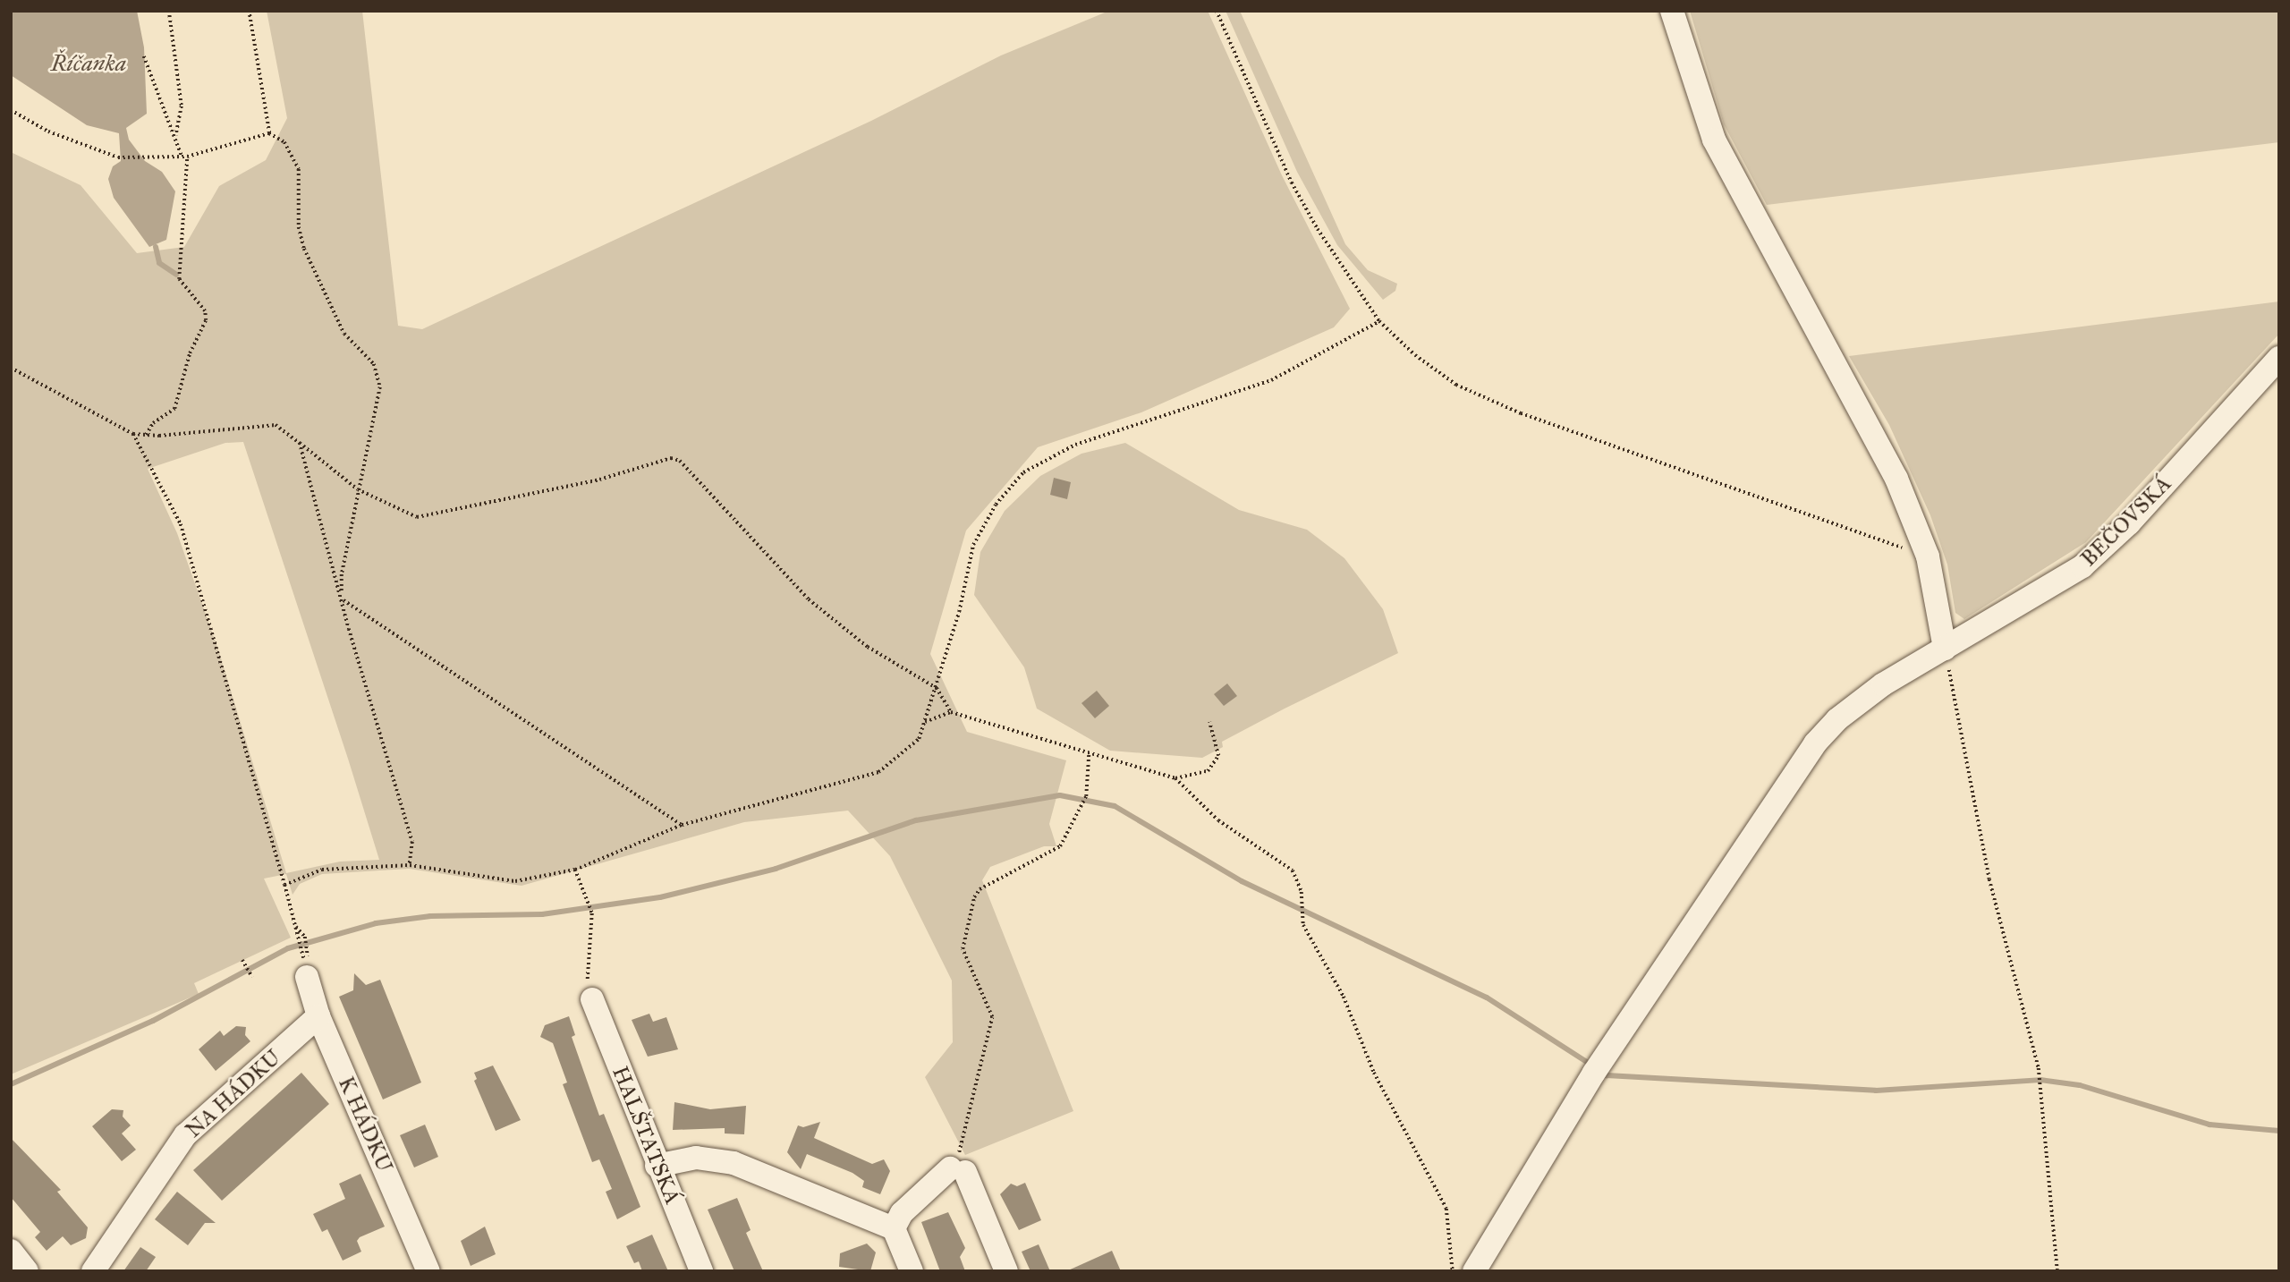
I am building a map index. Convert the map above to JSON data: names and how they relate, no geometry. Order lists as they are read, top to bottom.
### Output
{
  "streets": {
    "street": [
      "BEČOVSKÁ",
      "NA HÁDKU",
      "K HÁDKU",
      "HALŠTATSKÁ"
    ]
  },
  "crossings": [
    ["NA HÁDKU", "K HÁDKU"]
  ],
  "water": ["Říčanka"]
}
